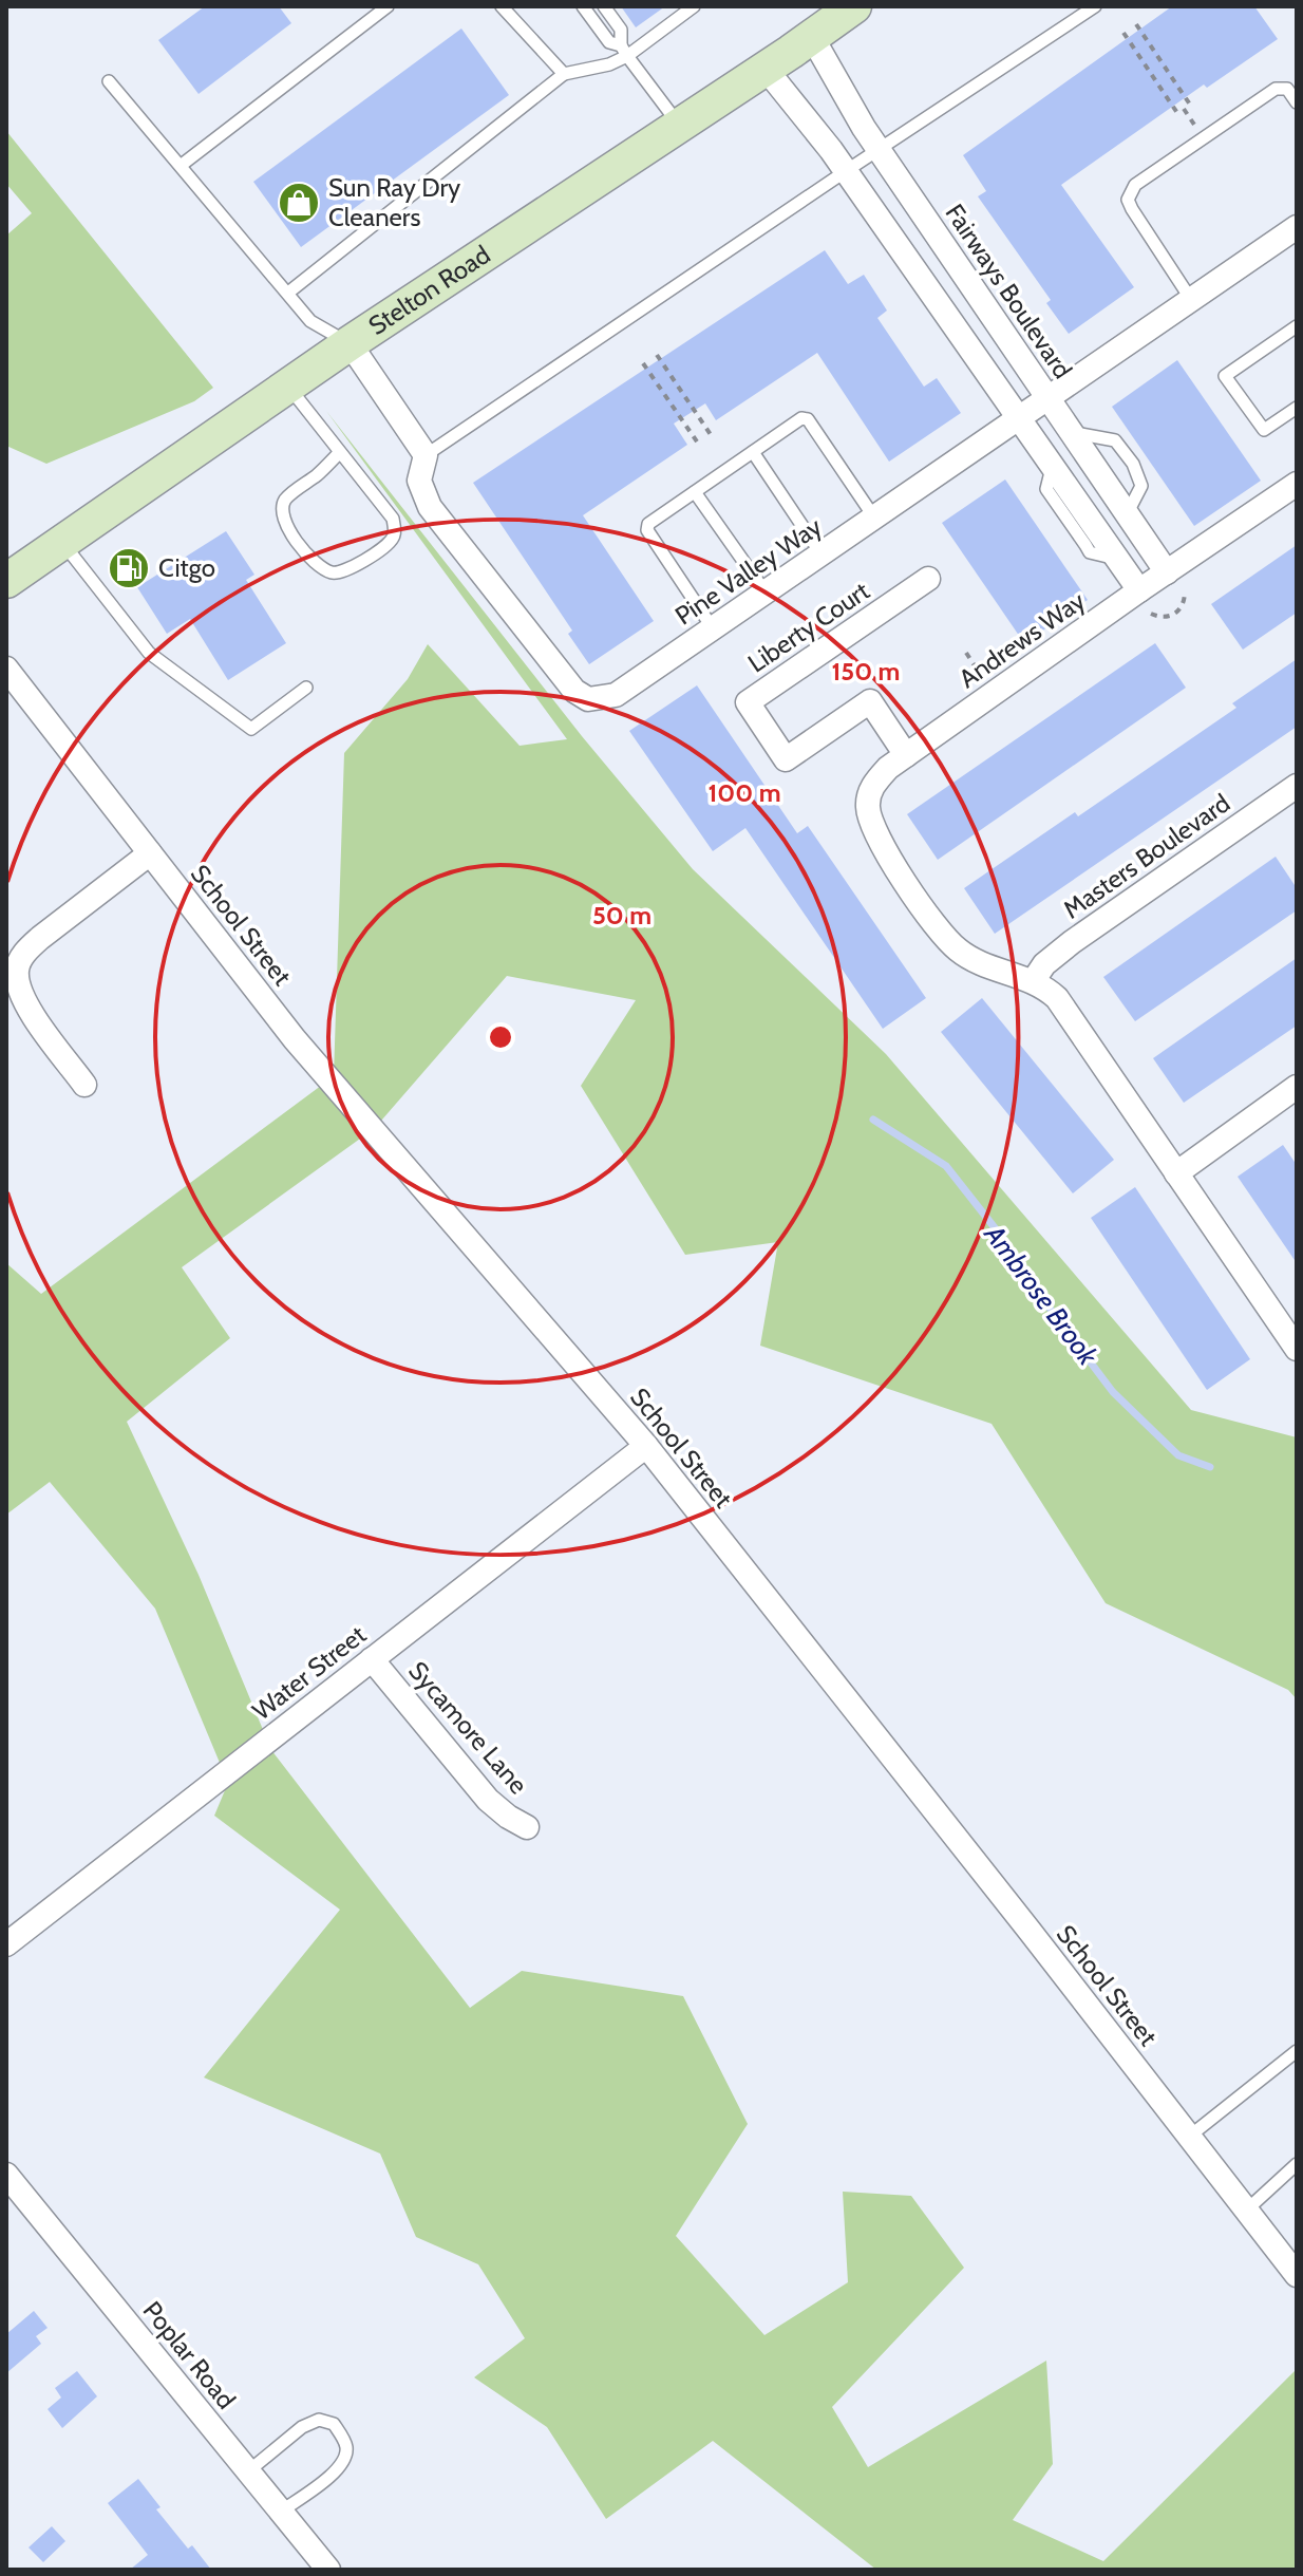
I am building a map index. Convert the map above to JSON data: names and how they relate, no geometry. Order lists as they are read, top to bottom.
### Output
{
  "streets": {
    "main road": ["Stelton Road"],
    "street": [
      "Fairways Boulevard",
      "Pine Valley Way",
      "Liberty Court",
      "Andrews Way",
      "Masters Boulevard",
      "School Street",
      "Water Street",
      "Sycamore Lane",
      "Poplar Road"
    ]
  },
  "crossings": [
    ["Stelton Road", "Fairways Boulevard"],
    ["Fairways Boulevard", "Pine Valley Way"],
    ["Fairways Boulevard", "Andrews Way"],
    ["Liberty Court", "Andrews Way"],
    ["Andrews Way", "Masters Boulevard"],
    ["School Street", "Water Street"],
    ["Water Street", "Sycamore Lane"]
  ],
  "water": ["Ambrose Brook"],
  "places": {
    "shop": ["Sun Ray Dry Cleaners"],
    "fuel station": ["Citgo"]
  },
  "rings": ["150 m", "100 m", "50 m"]
}
